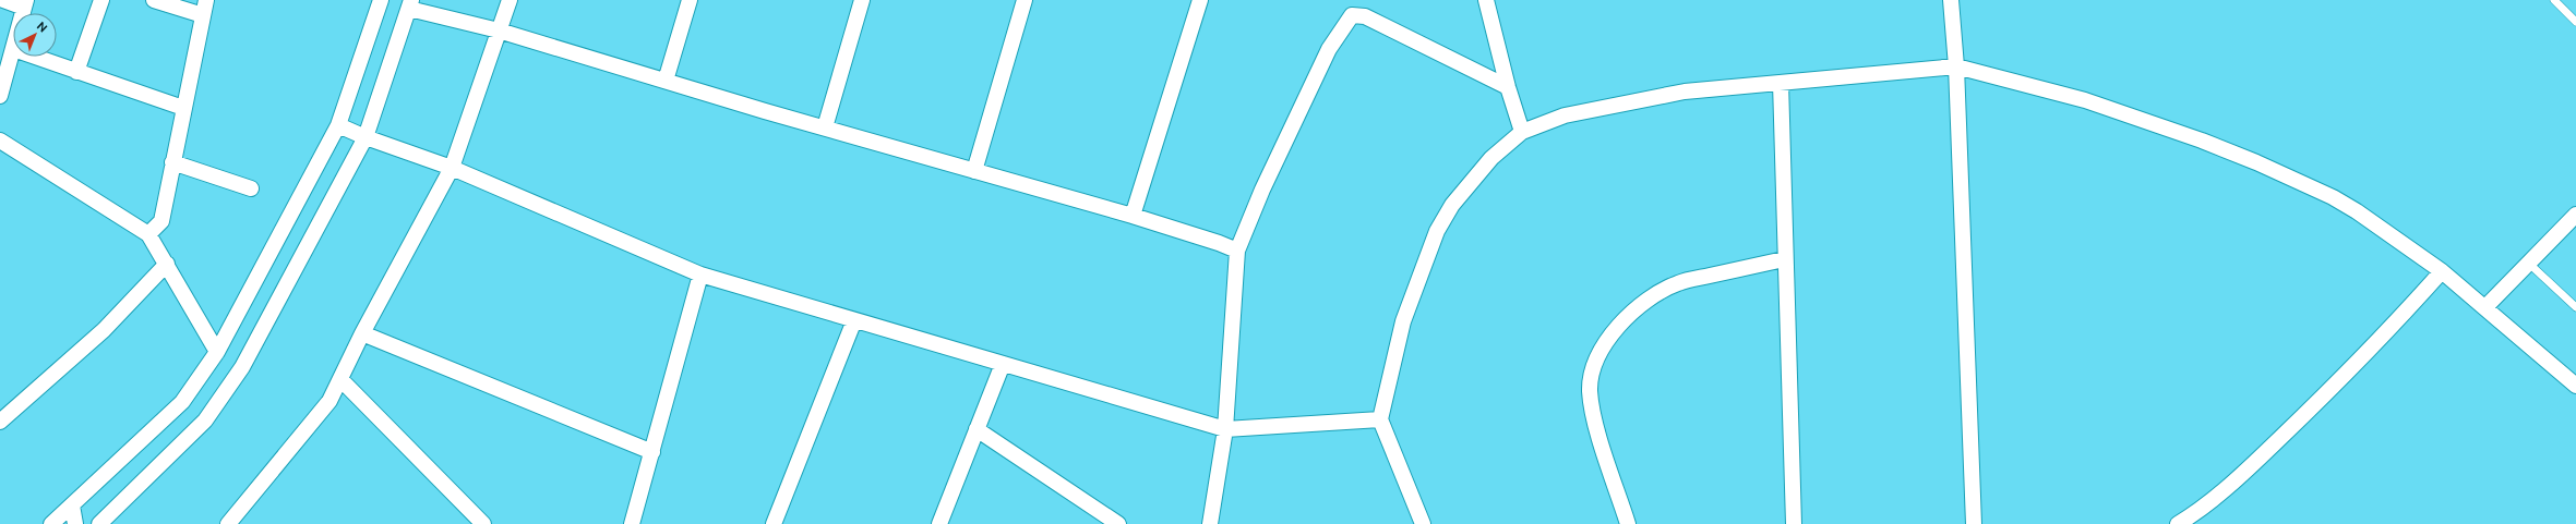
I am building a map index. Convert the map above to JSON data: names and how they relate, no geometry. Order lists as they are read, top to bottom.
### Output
{
  "north": "top right"
}
